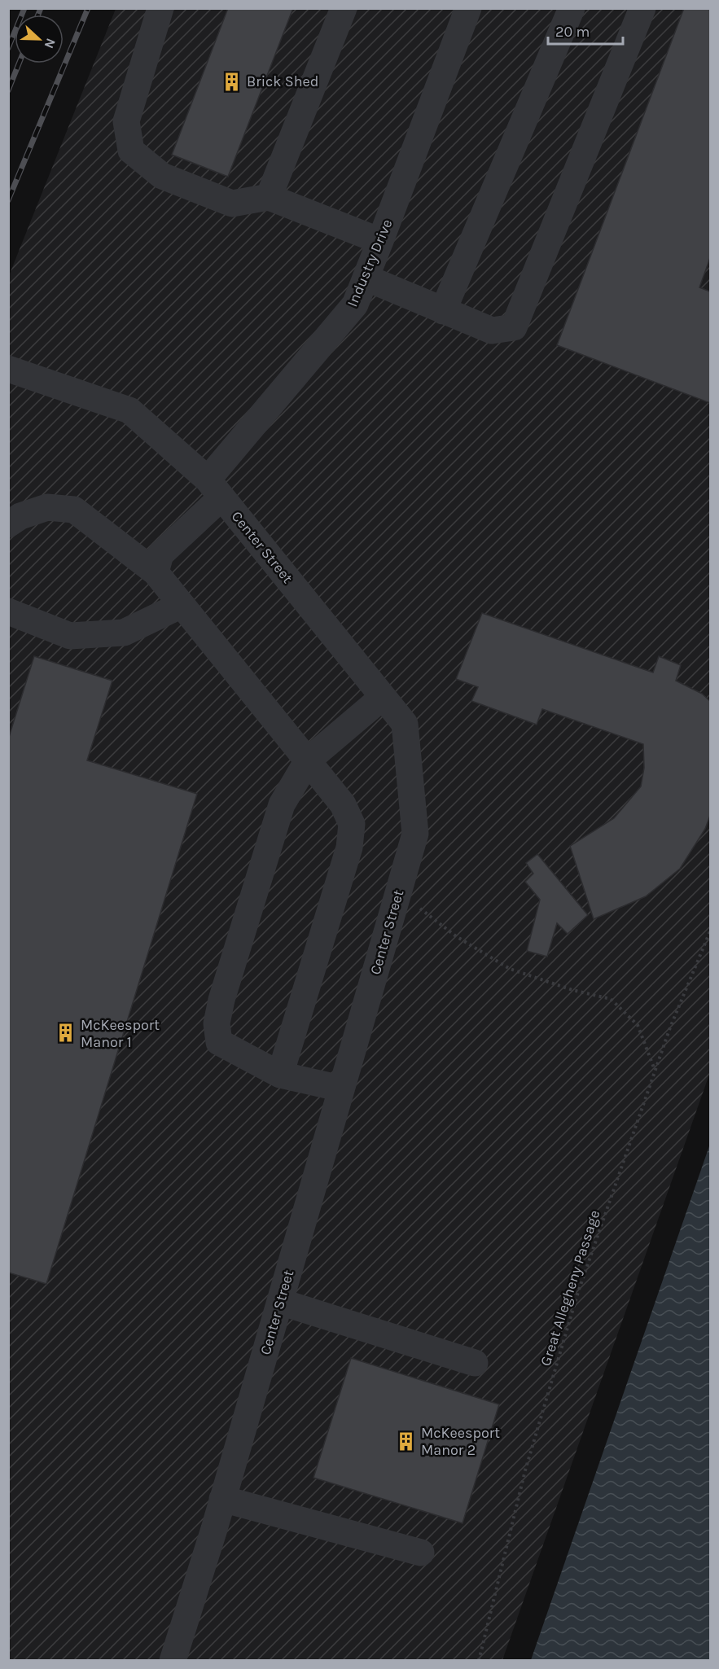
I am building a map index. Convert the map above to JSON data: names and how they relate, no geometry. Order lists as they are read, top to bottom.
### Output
{
  "streets": {
    "street": ["Industry Drive", "Center Street"],
    "path": ["Great Allegheny Passage"]
  },
  "crossings": [
    ["Industry Drive", "Center Street"]
  ],
  "places": {
    "building": ["Brick Shed", "McKeesport Manor 1", "McKeesport Manor 2"]
  },
  "scale_bar": "20 m",
  "north": "right"
}
